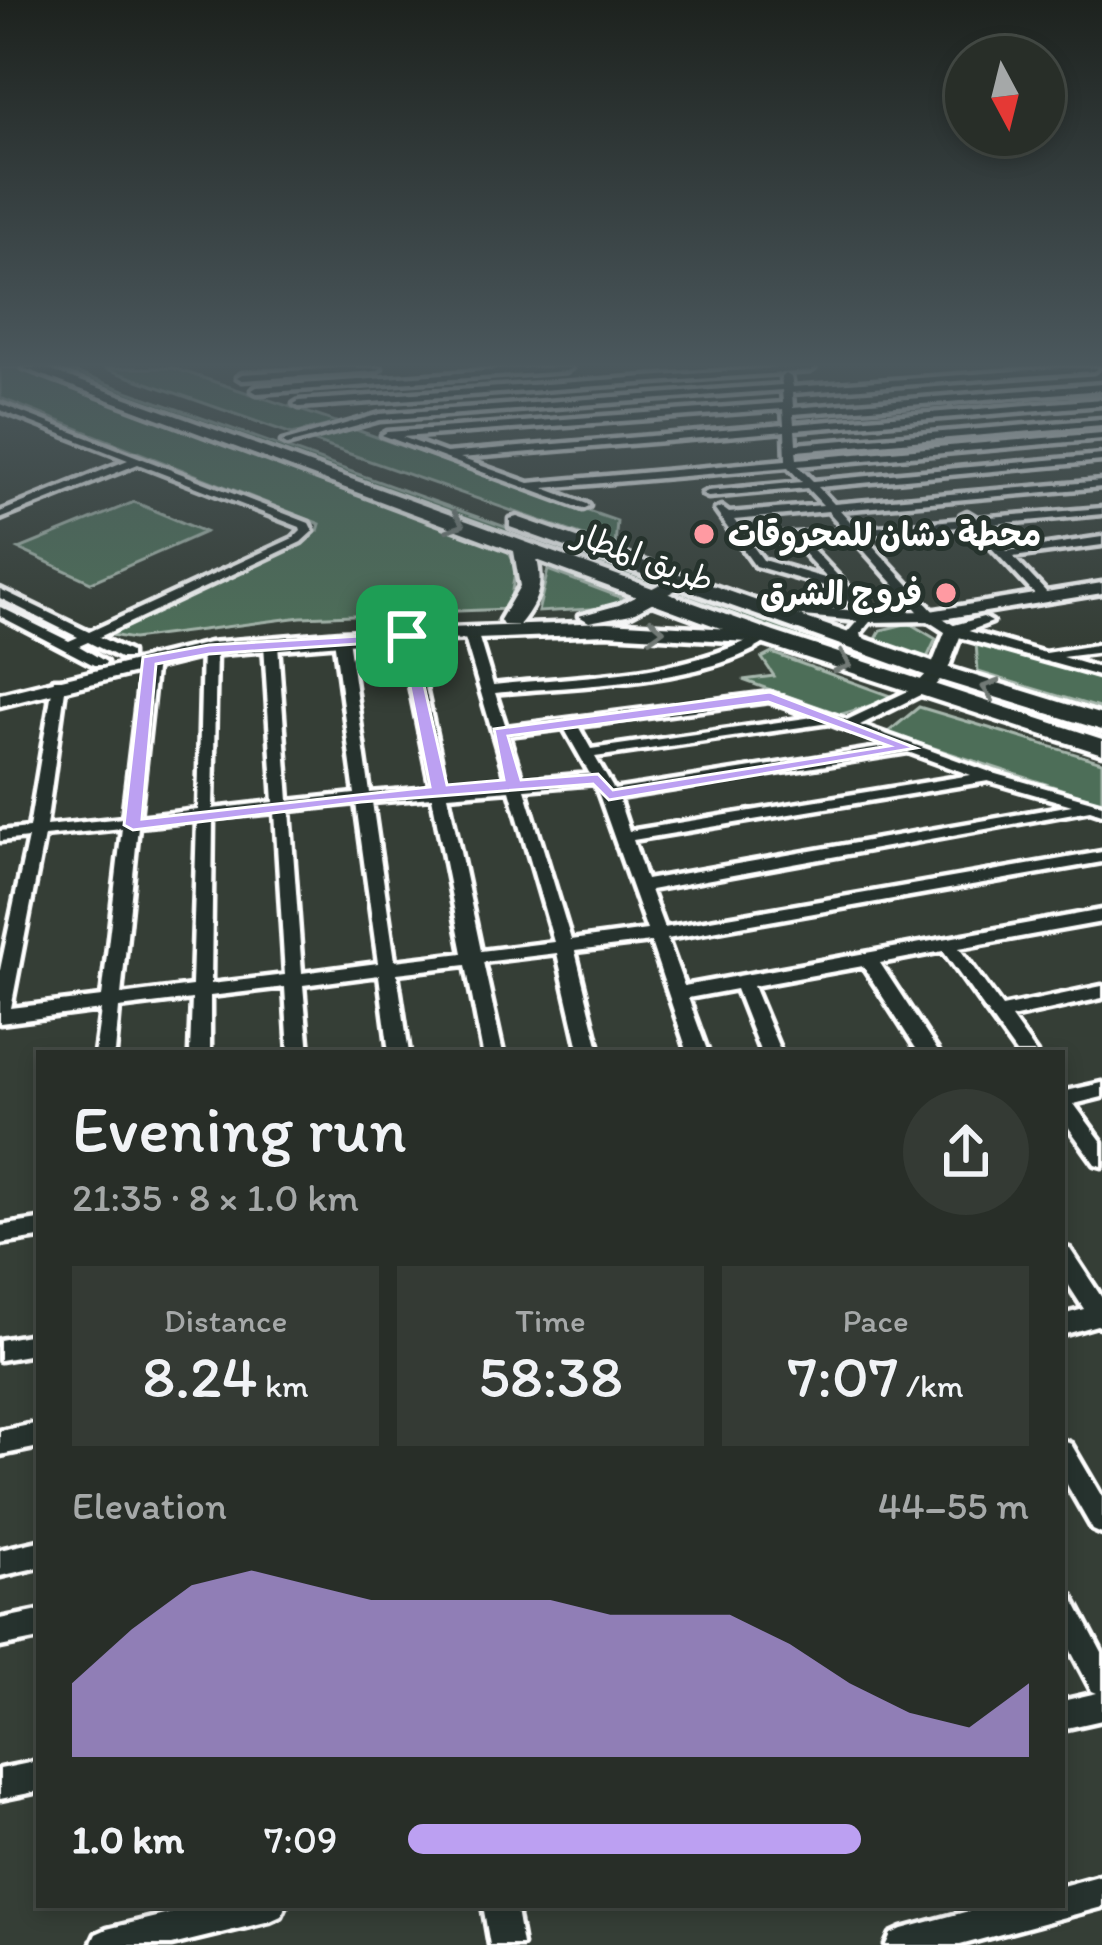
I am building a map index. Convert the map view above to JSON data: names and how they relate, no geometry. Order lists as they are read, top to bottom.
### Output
{
  "streets": {
    "highway": ["طريق المطار"]
  },
  "places": ["محطة دشان للمحروقات", "فروج الشرق"],
  "north": "bottom",
  "page": {
    "heading": ["Evening run", "21:35 · 8 × 1.0 km"],
    "stats": [
      ["Distance", "8.24 km"],
      ["Time", "58:38"],
      ["Pace", "7:07 /km"]
    ],
    "chart": ["Elevation", "44–55 m"],
    "list": [
      {
        "name": "1.0 km",
        "note": "7:09"
      }
    ]
  }
}
